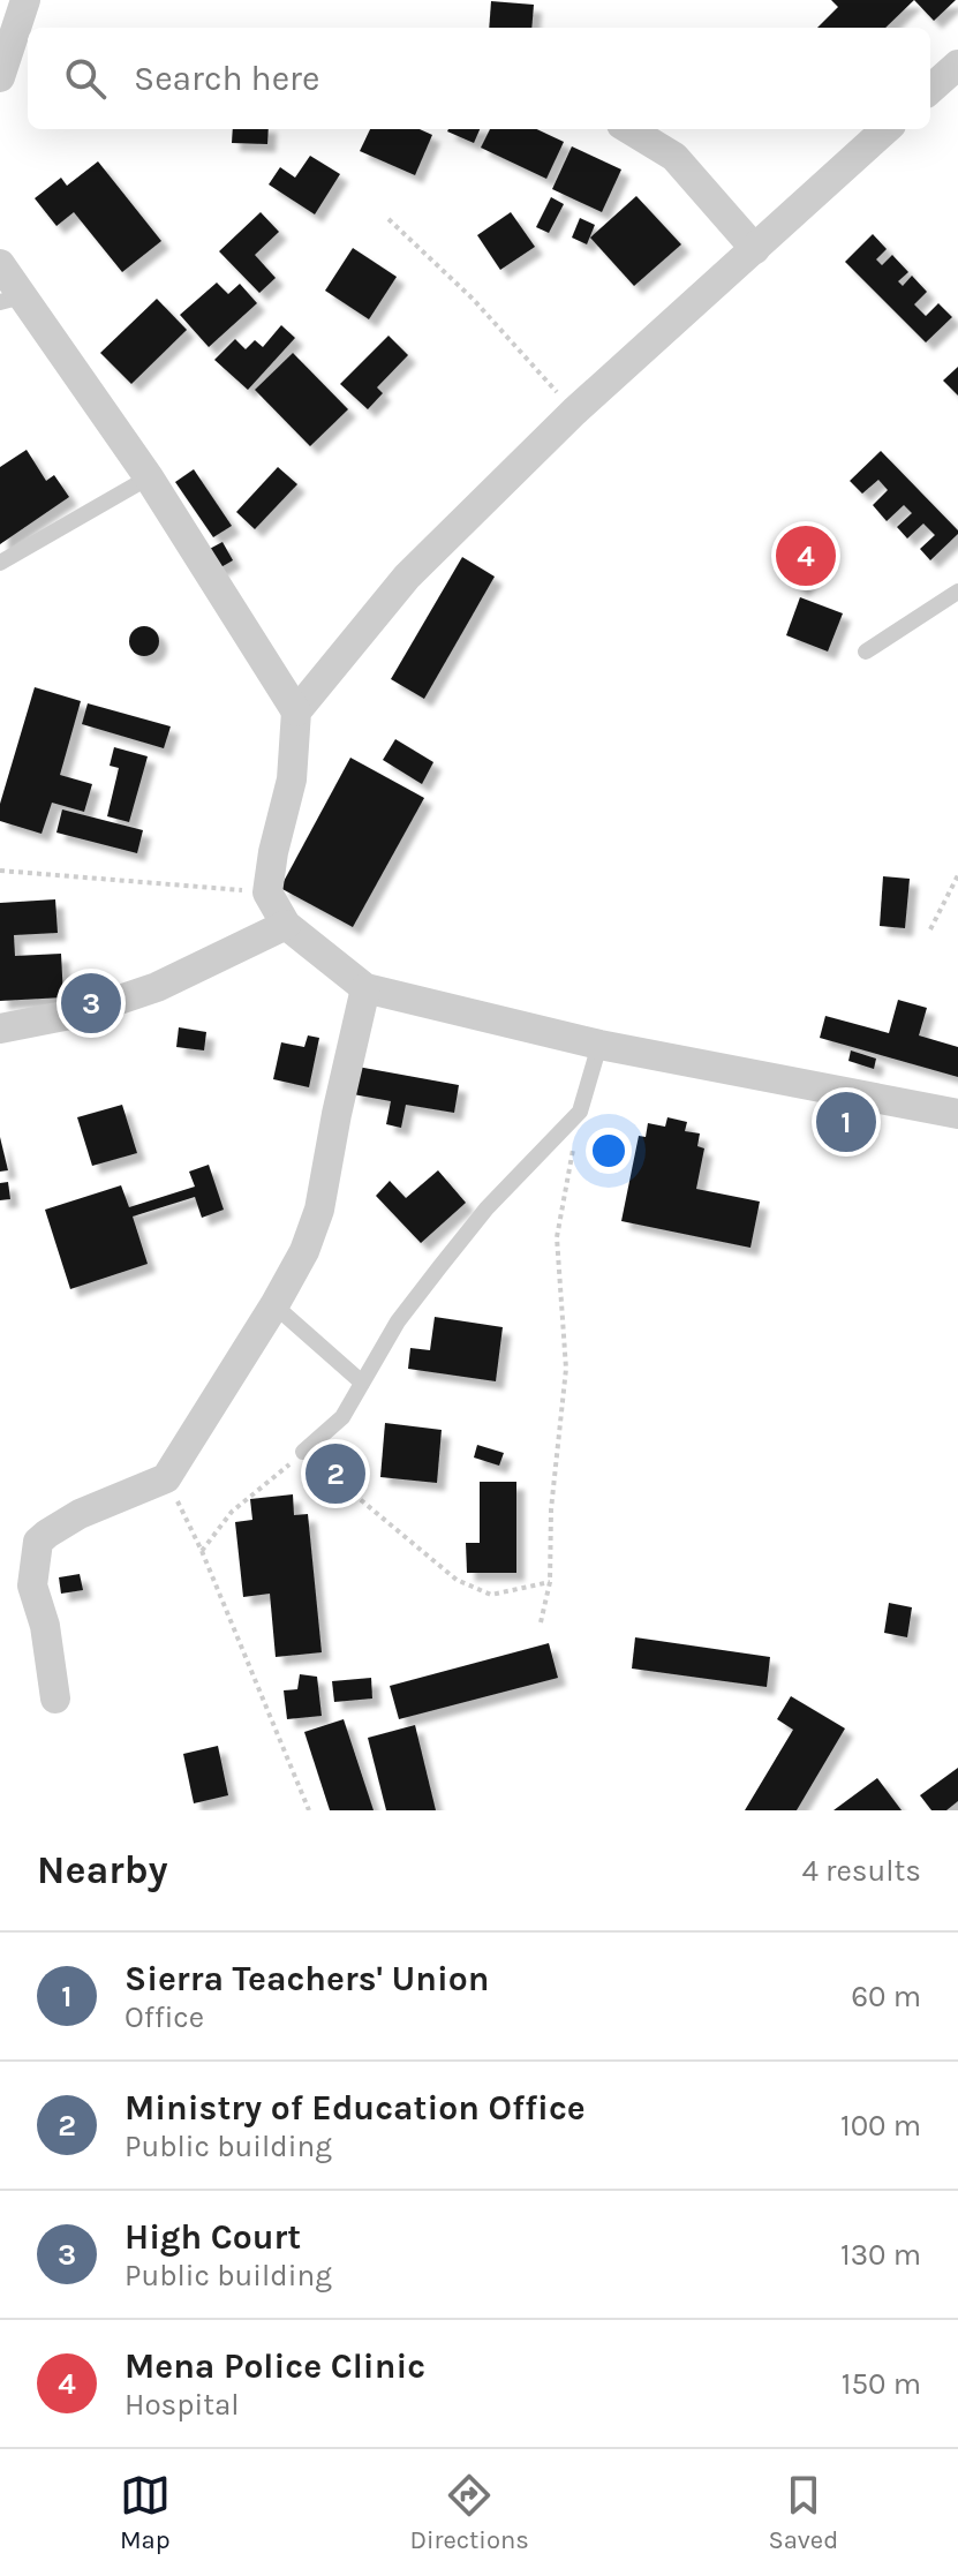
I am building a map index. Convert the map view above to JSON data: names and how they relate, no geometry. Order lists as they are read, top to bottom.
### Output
{
  "page": {
    "search": "Search here",
    "pins": [
      "4",
      "3",
      "1",
      "2"
    ],
    "heading": ["Nearby", "4 results"],
    "list": [
      {
        "mark": "1",
        "name": "Sierra Teachers' Union",
        "note": "Office",
        "value": "60 m"
      },
      {
        "mark": "2",
        "name": "Ministry of Education Office",
        "note": "Public building",
        "value": "100 m"
      },
      {
        "mark": "3",
        "name": "High Court",
        "note": "Public building",
        "value": "130 m"
      },
      {
        "mark": "4",
        "name": "Mena Police Clinic",
        "note": "Hospital",
        "value": "150 m"
      }
    ],
    "nav": ["Map", "Directions", "Saved"]
  }
}
